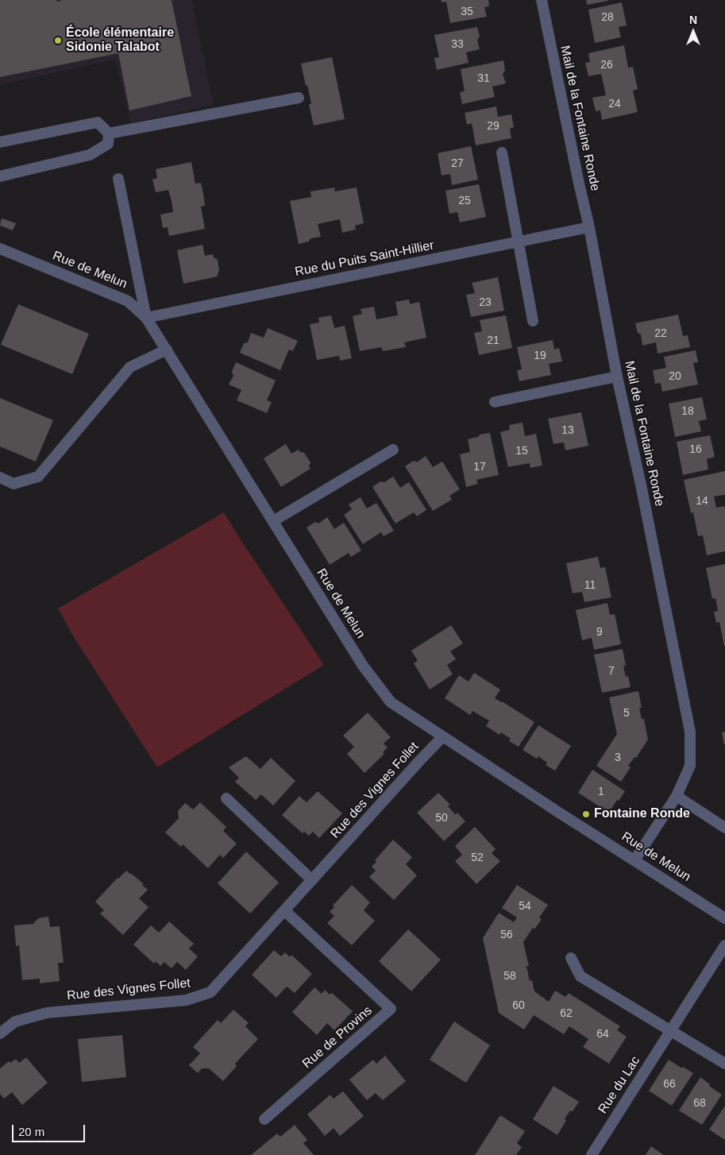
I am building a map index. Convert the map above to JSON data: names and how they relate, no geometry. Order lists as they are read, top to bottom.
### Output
{
  "streets": {
    "street": [
      "Mail de la Fontaine Ronde",
      "Rue du Puits Saint-Hillier",
      "Rue de Melun",
      "Rue des Vignes Follet",
      "Rue de Provins",
      "Rue du Lac"
    ]
  },
  "crossings": [
    ["Mail de la Fontaine Ronde", "Rue du Puits Saint-Hillier"],
    ["Mail de la Fontaine Ronde", "Rue de Melun"],
    ["Rue du Puits Saint-Hillier", "Rue de Melun"],
    ["Rue de Melun", "Rue des Vignes Follet"],
    ["Rue des Vignes Follet", "Rue de Provins"]
  ],
  "places": ["École élémentaire Sidonie Talabot", "Fontaine Ronde"],
  "house_numbers": [
    "35",
    "28",
    "33",
    "26",
    "31",
    "24",
    "29",
    "27",
    "25",
    "23",
    "22",
    "21",
    "19",
    "20",
    "18",
    "13",
    "16",
    "15",
    "17",
    "14",
    "11",
    "9",
    "7",
    "5",
    "3",
    "1",
    "50",
    "52",
    "54",
    "56",
    "58",
    "60",
    "62",
    "64",
    "66",
    "68"
  ],
  "scale_bar": "20 m",
  "north": "top"
}
